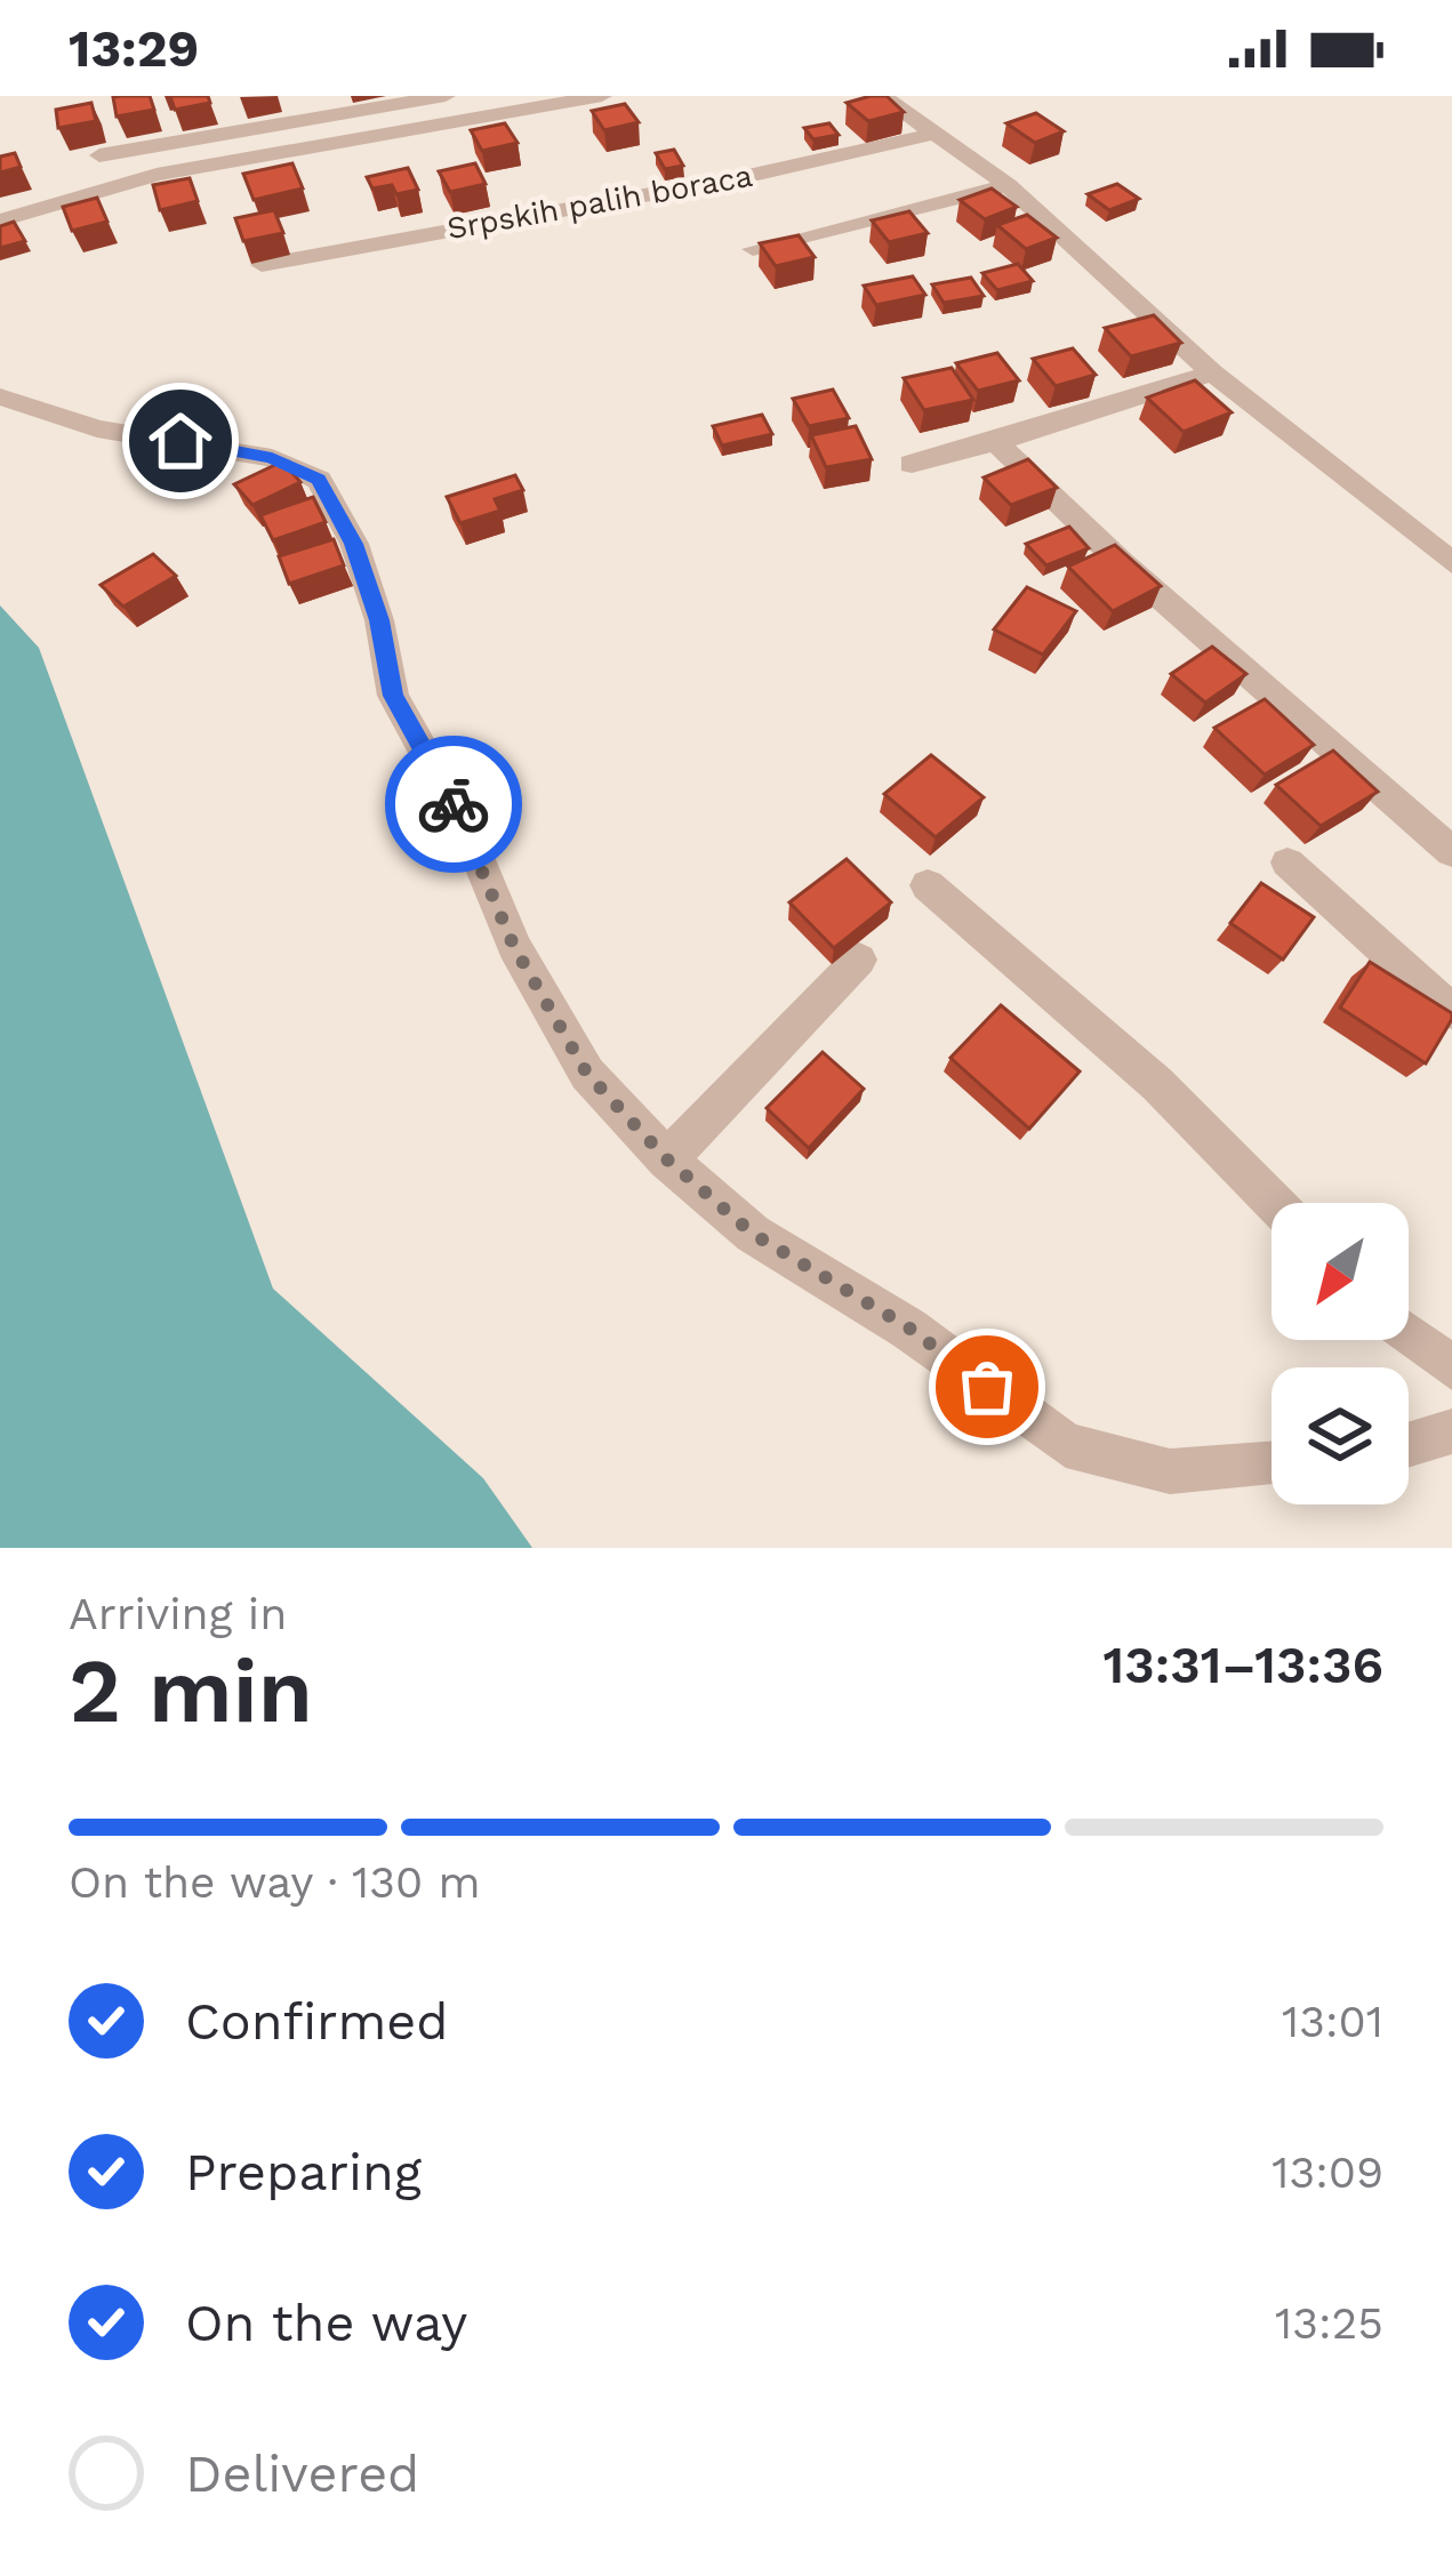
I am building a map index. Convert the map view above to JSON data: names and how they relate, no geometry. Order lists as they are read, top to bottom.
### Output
{
  "streets": {
    "street": ["Srpskih palih boraca"]
  },
  "north": "bottom left",
  "page": {
    "status": "13:29",
    "heading": ["2 min", "Arriving in", "13:31–13:36"],
    "bar": "On the way · 130 m",
    "list": [
      ["Confirmed", "13:01"],
      ["Preparing", "13:09"],
      ["On the way", "13:25"],
      "Delivered"
    ]
  }
}
